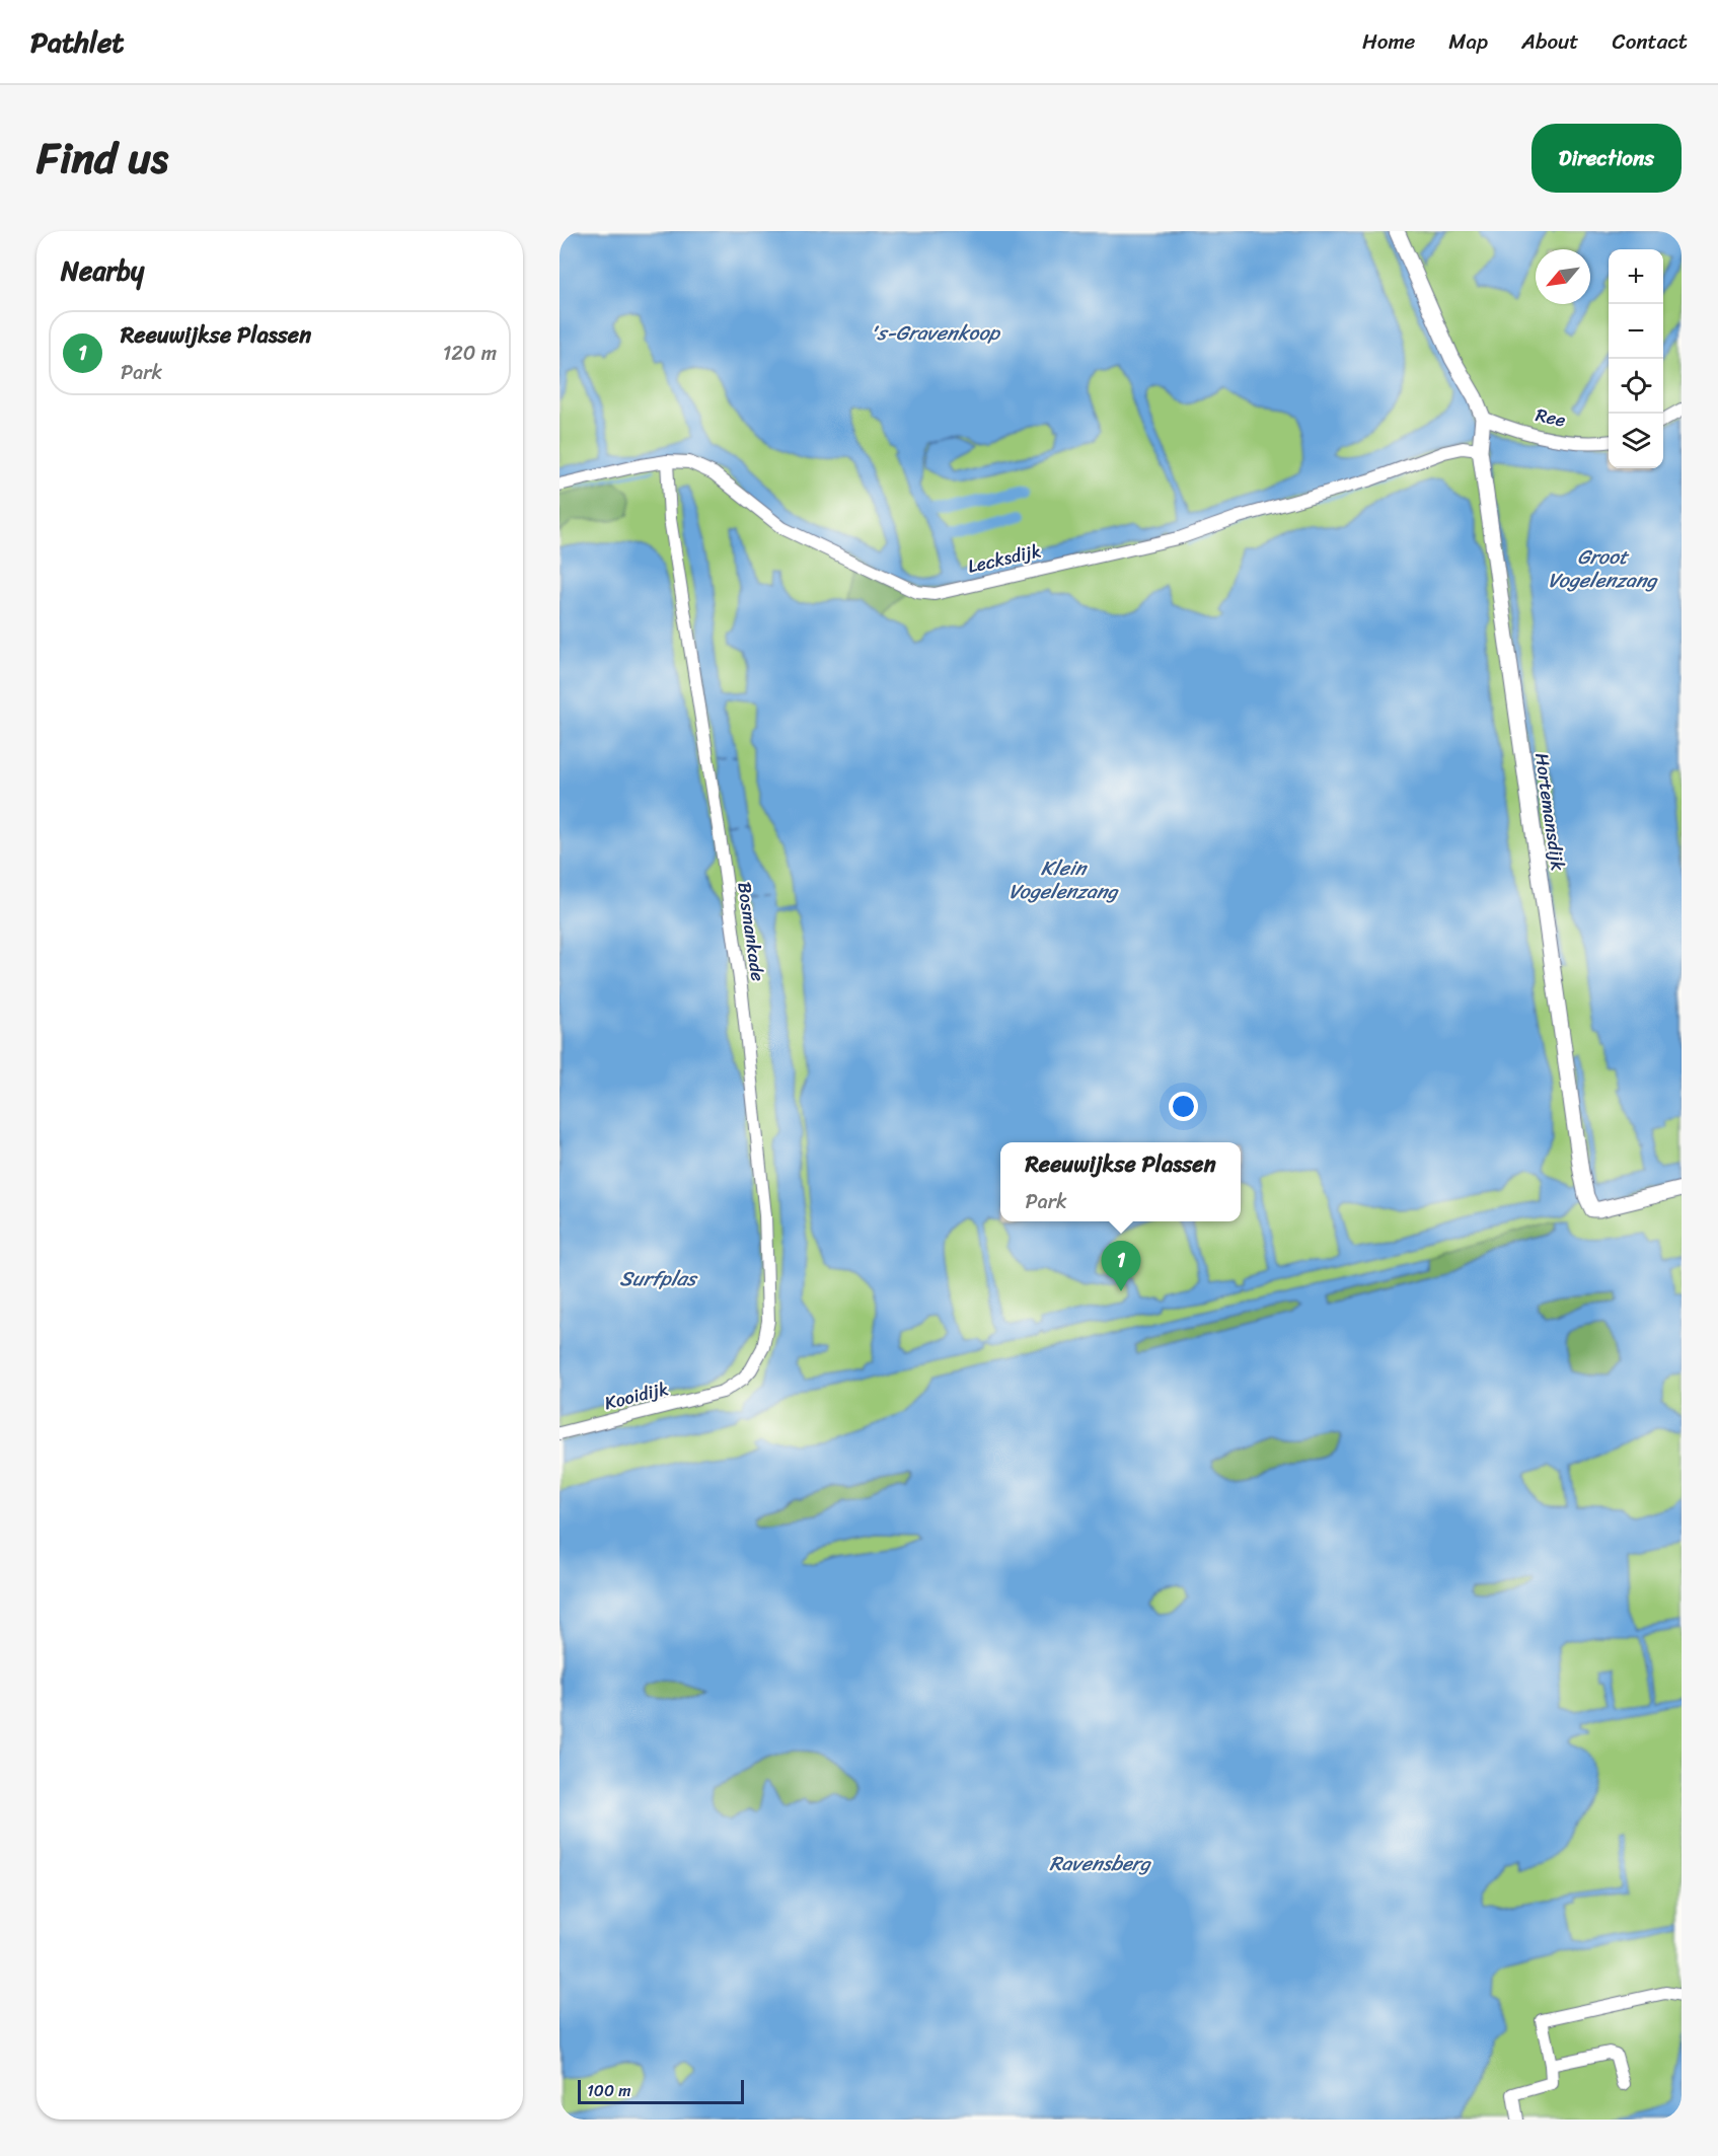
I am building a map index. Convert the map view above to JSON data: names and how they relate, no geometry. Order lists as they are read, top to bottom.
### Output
{
  "streets": {
    "street": [
      "Ree",
      "Lecksdijk",
      "Hortemansdijk",
      "Bosmankade",
      "Kooidijk"
    ]
  },
  "crossings": [
    ["Ree", "Lecksdijk"],
    ["Ree", "Hortemansdijk"],
    ["Lecksdijk", "Hortemansdijk"],
    ["Lecksdijk", "Bosmankade"],
    ["Bosmankade", "Kooidijk"]
  ],
  "water": [
    "'s-Gravenkoop",
    "Groot Vogelenzang",
    "Klein Vogelenzang",
    "Surfplas",
    "Ravensberg"
  ],
  "scale_bar": "100 m",
  "north": "bottom left",
  "page": {
    "header": "Pathlet",
    "nav": [
      "Home",
      "Map",
      "About",
      "Contact"
    ],
    "title": "Find us",
    "buttons": "Directions",
    "heading": "Nearby",
    "map_buttons": ["+", "−"],
    "list": [
      {
        "mark": "1",
        "name": "Reeuwijkse Plassen",
        "note": "Park",
        "value": "120 m"
      }
    ],
    "popup": ["Reeuwijkse Plassen", "Park"],
    "pins": "1",
    "scale": "100 m"
  }
}
